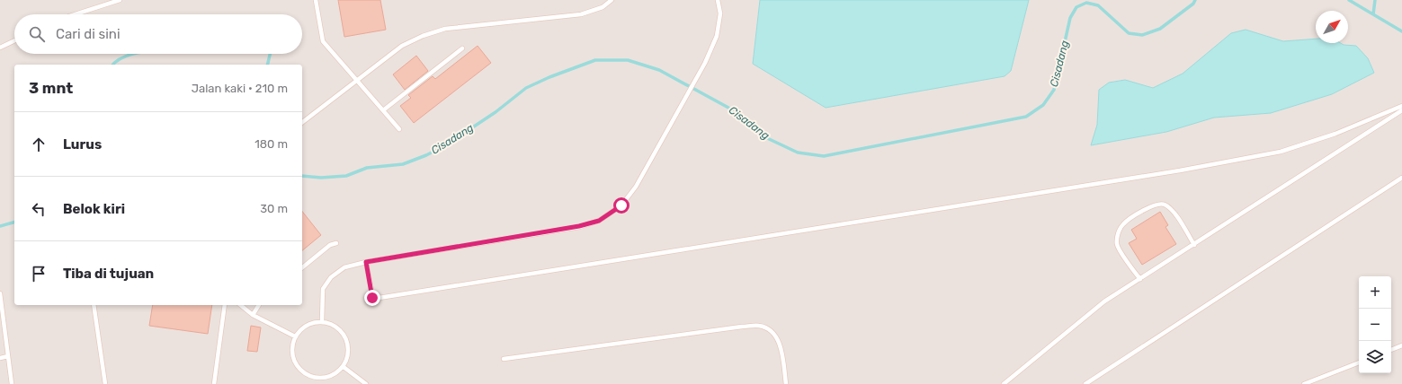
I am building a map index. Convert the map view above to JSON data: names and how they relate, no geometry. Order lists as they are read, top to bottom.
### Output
{
  "water": ["Cisadang"],
  "north": "top right",
  "page": {
    "search": "Cari di sini",
    "heading": ["3 mnt", "Jalan kaki · 210 m"],
    "list": [
      ["Lurus", "180 m"],
      ["Belok kiri", "30 m"],
      "Tiba di tujuan"
    ],
    "map_buttons": ["+", "−"]
  }
}
